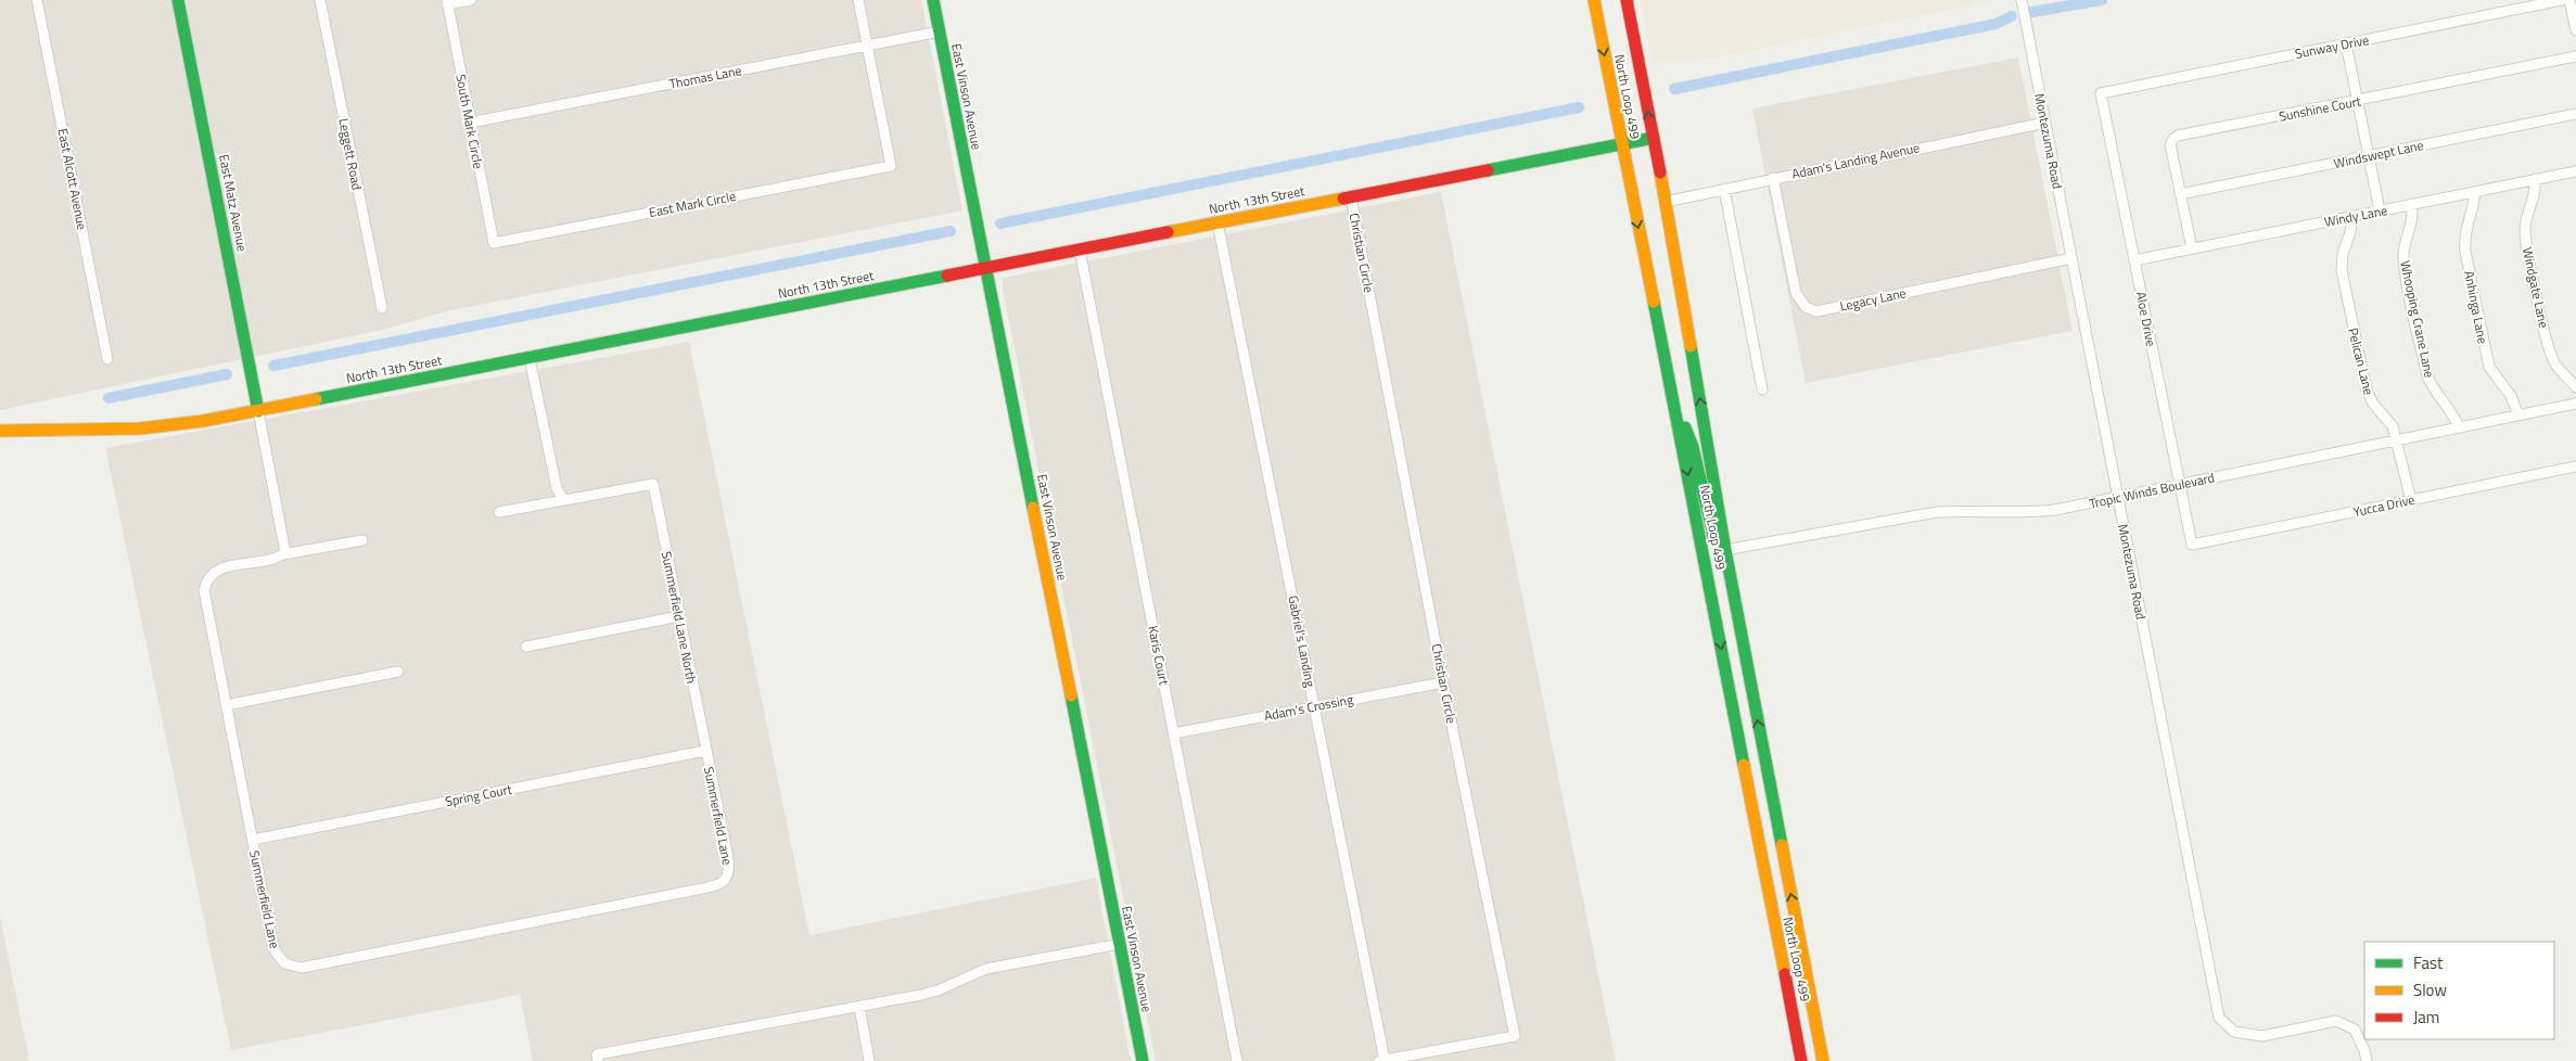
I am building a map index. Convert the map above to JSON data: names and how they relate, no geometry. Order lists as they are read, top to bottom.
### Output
{
  "streets": {
    "street": [
      "Sunway Drive",
      "Thomas Lane",
      "East Vinson Avenue",
      "North Loop 499",
      "Sunshine Court",
      "South Mark Circle",
      "Montezuma Road",
      "Leggett Road",
      "Windswept Lane",
      "Adam's Landing Avenue",
      "East Alcott Avenue",
      "North 13th Street",
      "East Matz Avenue",
      "East Mark Circle",
      "Windy Lane",
      "Christian Circle",
      "Windgate Lane",
      "Legacy Lane",
      "Anhinga Lane",
      "Aloe Drive",
      "Whooping Crane Lane",
      "Pelican Lane",
      "Tropic Winds Boulevard",
      "Yucca Drive",
      "Summerfield Lane North",
      "Gabriel's Landing",
      "Karis Court",
      "Adam's Crossing",
      "Spring Court",
      "Summerfield Lane"
    ]
  },
  "crossings": [
    ["Sunway Drive", "Aloe Drive"],
    ["Thomas Lane", "East Vinson Avenue"],
    ["Thomas Lane", "South Mark Circle"],
    ["Thomas Lane", "East Mark Circle"],
    ["East Vinson Avenue", "North 13th Street"],
    ["North Loop 499", "Adam's Landing Avenue"],
    ["North Loop 499", "North 13th Street"],
    ["North Loop 499", "Tropic Winds Boulevard"],
    ["Sunshine Court", "Windswept Lane"],
    ["Sunshine Court", "Windy Lane"],
    ["South Mark Circle", "East Mark Circle"],
    ["Montezuma Road", "Adam's Landing Avenue"],
    ["Montezuma Road", "Legacy Lane"],
    ["Montezuma Road", "Tropic Winds Boulevard"],
    ["Adam's Landing Avenue", "Legacy Lane"],
    ["North 13th Street", "East Matz Avenue"],
    ["North 13th Street", "Christian Circle"],
    ["North 13th Street", "Gabriel's Landing"],
    ["North 13th Street", "Karis Court"],
    ["Windy Lane", "Windgate Lane"],
    ["Windy Lane", "Anhinga Lane"],
    ["Windy Lane", "Aloe Drive"],
    ["Windy Lane", "Whooping Crane Lane"],
    ["Windy Lane", "Pelican Lane"],
    ["Christian Circle", "Gabriel's Landing"],
    ["Christian Circle", "Adam's Crossing"],
    ["Anhinga Lane", "Tropic Winds Boulevard"],
    ["Aloe Drive", "Tropic Winds Boulevard"],
    ["Aloe Drive", "Yucca Drive"],
    ["Whooping Crane Lane", "Tropic Winds Boulevard"],
    ["Pelican Lane", "Tropic Winds Boulevard"],
    ["Pelican Lane", "Yucca Drive"],
    ["Summerfield Lane North", "Spring Court"],
    ["Summerfield Lane North", "Summerfield Lane"],
    ["Gabriel's Landing", "Adam's Crossing"],
    ["Karis Court", "Adam's Crossing"],
    ["Spring Court", "Summerfield Lane"]
  ],
  "legend": ["Fast", "Slow", "Jam"]
}
